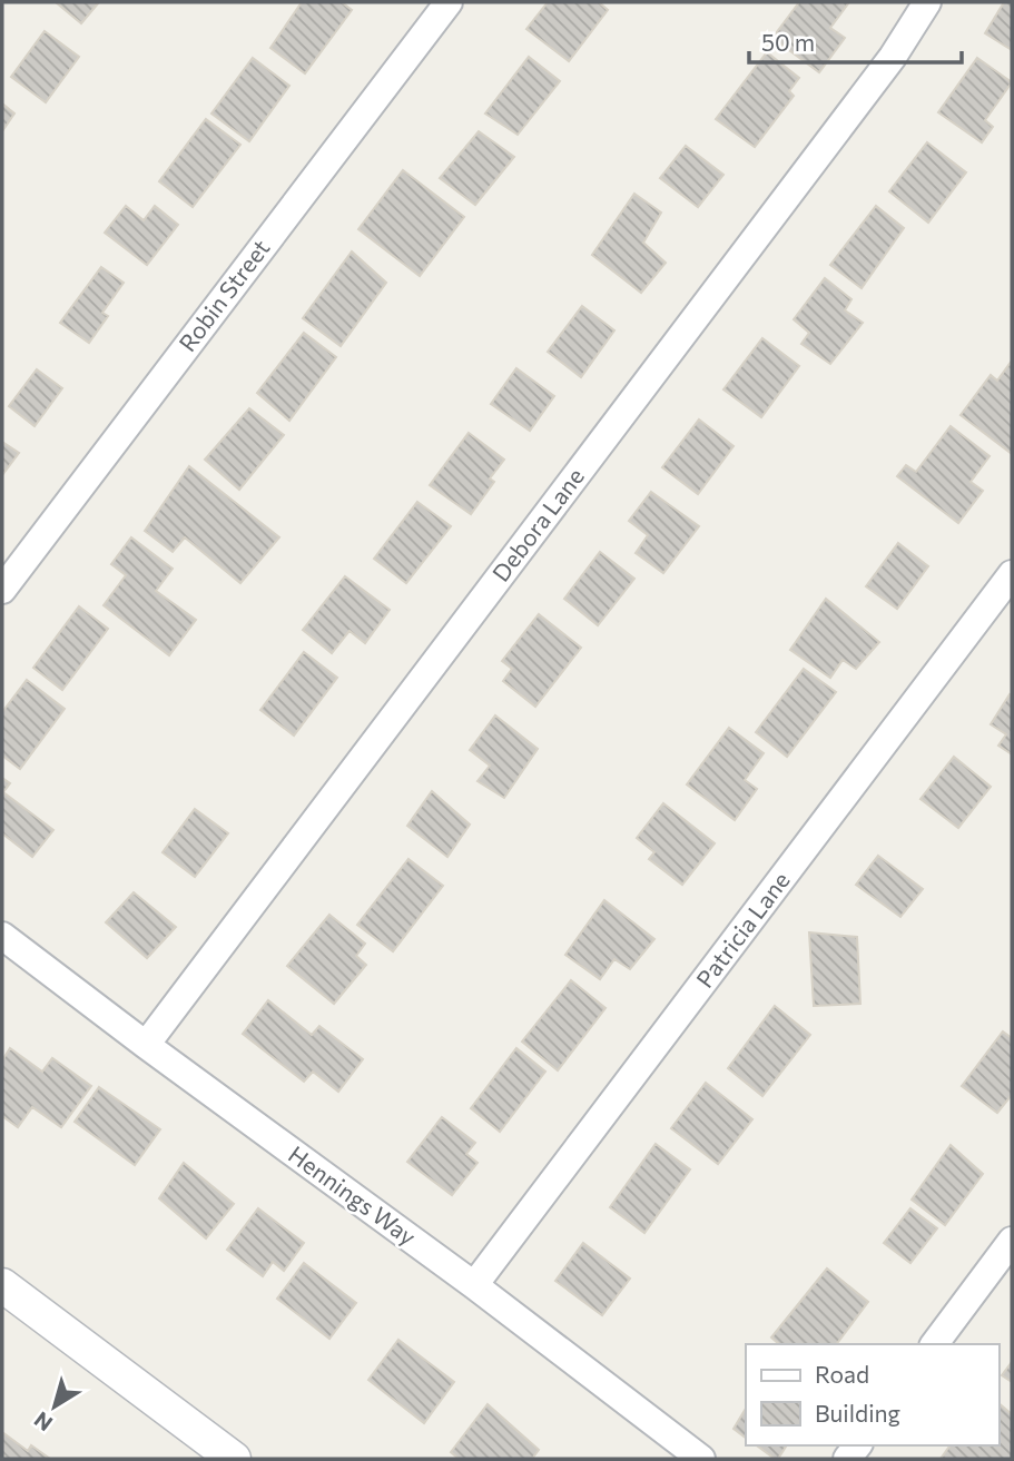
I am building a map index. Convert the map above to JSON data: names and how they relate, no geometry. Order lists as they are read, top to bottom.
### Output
{
  "streets": {
    "street": [
      "Robin Street",
      "Debora Lane",
      "Patricia Lane",
      "Hennings Way"
    ]
  },
  "crossings": [
    ["Debora Lane", "Hennings Way"],
    ["Patricia Lane", "Hennings Way"]
  ],
  "legend": ["Road", "Building"],
  "scale_bar": "50 m",
  "north": "bottom left"
}
